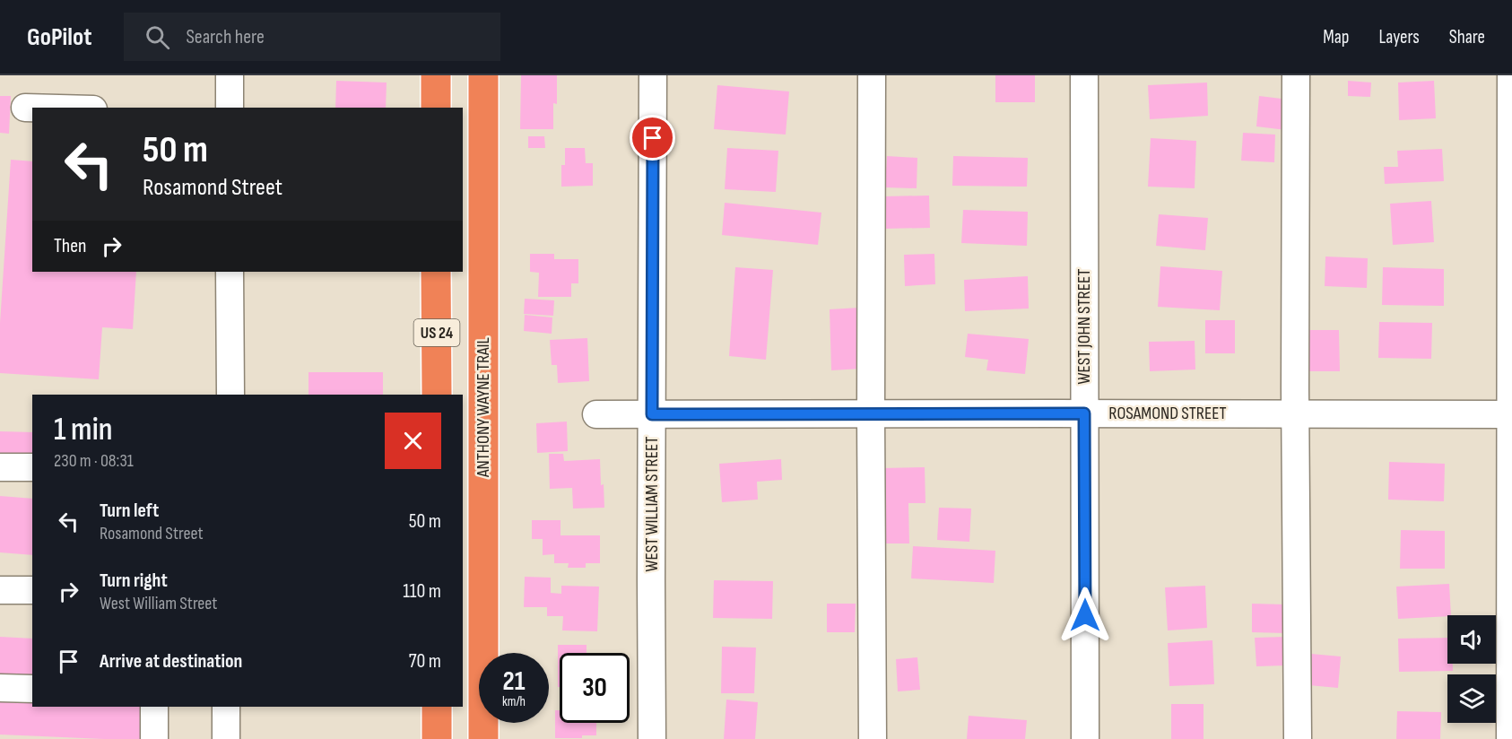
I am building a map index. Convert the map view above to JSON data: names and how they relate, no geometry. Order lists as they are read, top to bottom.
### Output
{
  "streets": {
    "highway": ["US 24", "ANTHONY WAYNE TRAIL"],
    "street": ["WEST JOHN STREET", "ROSAMOND STREET", "WEST WILLIAM STREET"]
  },
  "crossings": [
    ["WEST JOHN STREET", "ROSAMOND STREET"],
    ["ROSAMOND STREET", "WEST WILLIAM STREET"]
  ],
  "page": {
    "header": "GoPilot",
    "search": "Search here",
    "nav": ["Map", "Layers", "Share"],
    "turn": ["50 m", "Rosamond Street"],
    "then": "Then",
    "heading": ["1 min", "230 m · 08:31"],
    "list": [
      {
        "name": "Turn left",
        "note": "Rosamond Street",
        "value": "50 m"
      },
      {
        "name": "Turn right",
        "note": "West William Street",
        "value": "110 m"
      },
      {
        "name": "Arrive at destination",
        "value": "70 m"
      }
    ],
    "speed": "21 km/h",
    "limit": "30"
  }
}
